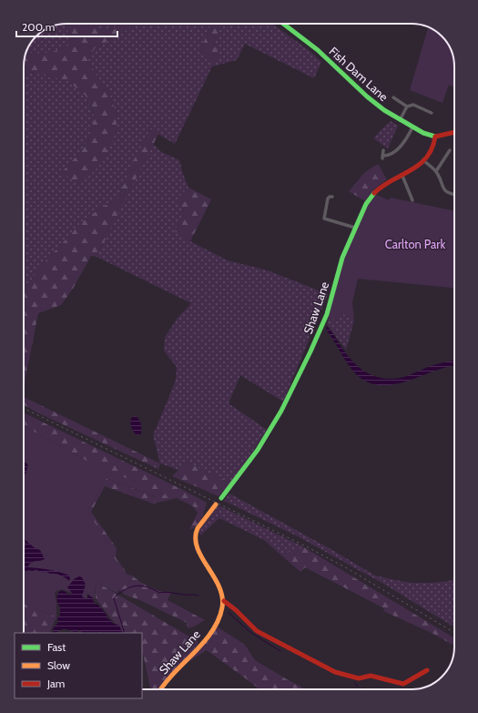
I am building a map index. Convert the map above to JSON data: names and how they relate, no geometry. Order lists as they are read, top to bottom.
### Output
{
  "streets": {
    "street": ["Fish Dam Lane", "Shaw Lane"]
  },
  "crossings": [
    ["Fish Dam Lane", "Shaw Lane"]
  ],
  "parks": ["Carlton Park"],
  "legend": ["Fast", "Slow", "Jam"],
  "scale_bar": "200 m"
}
